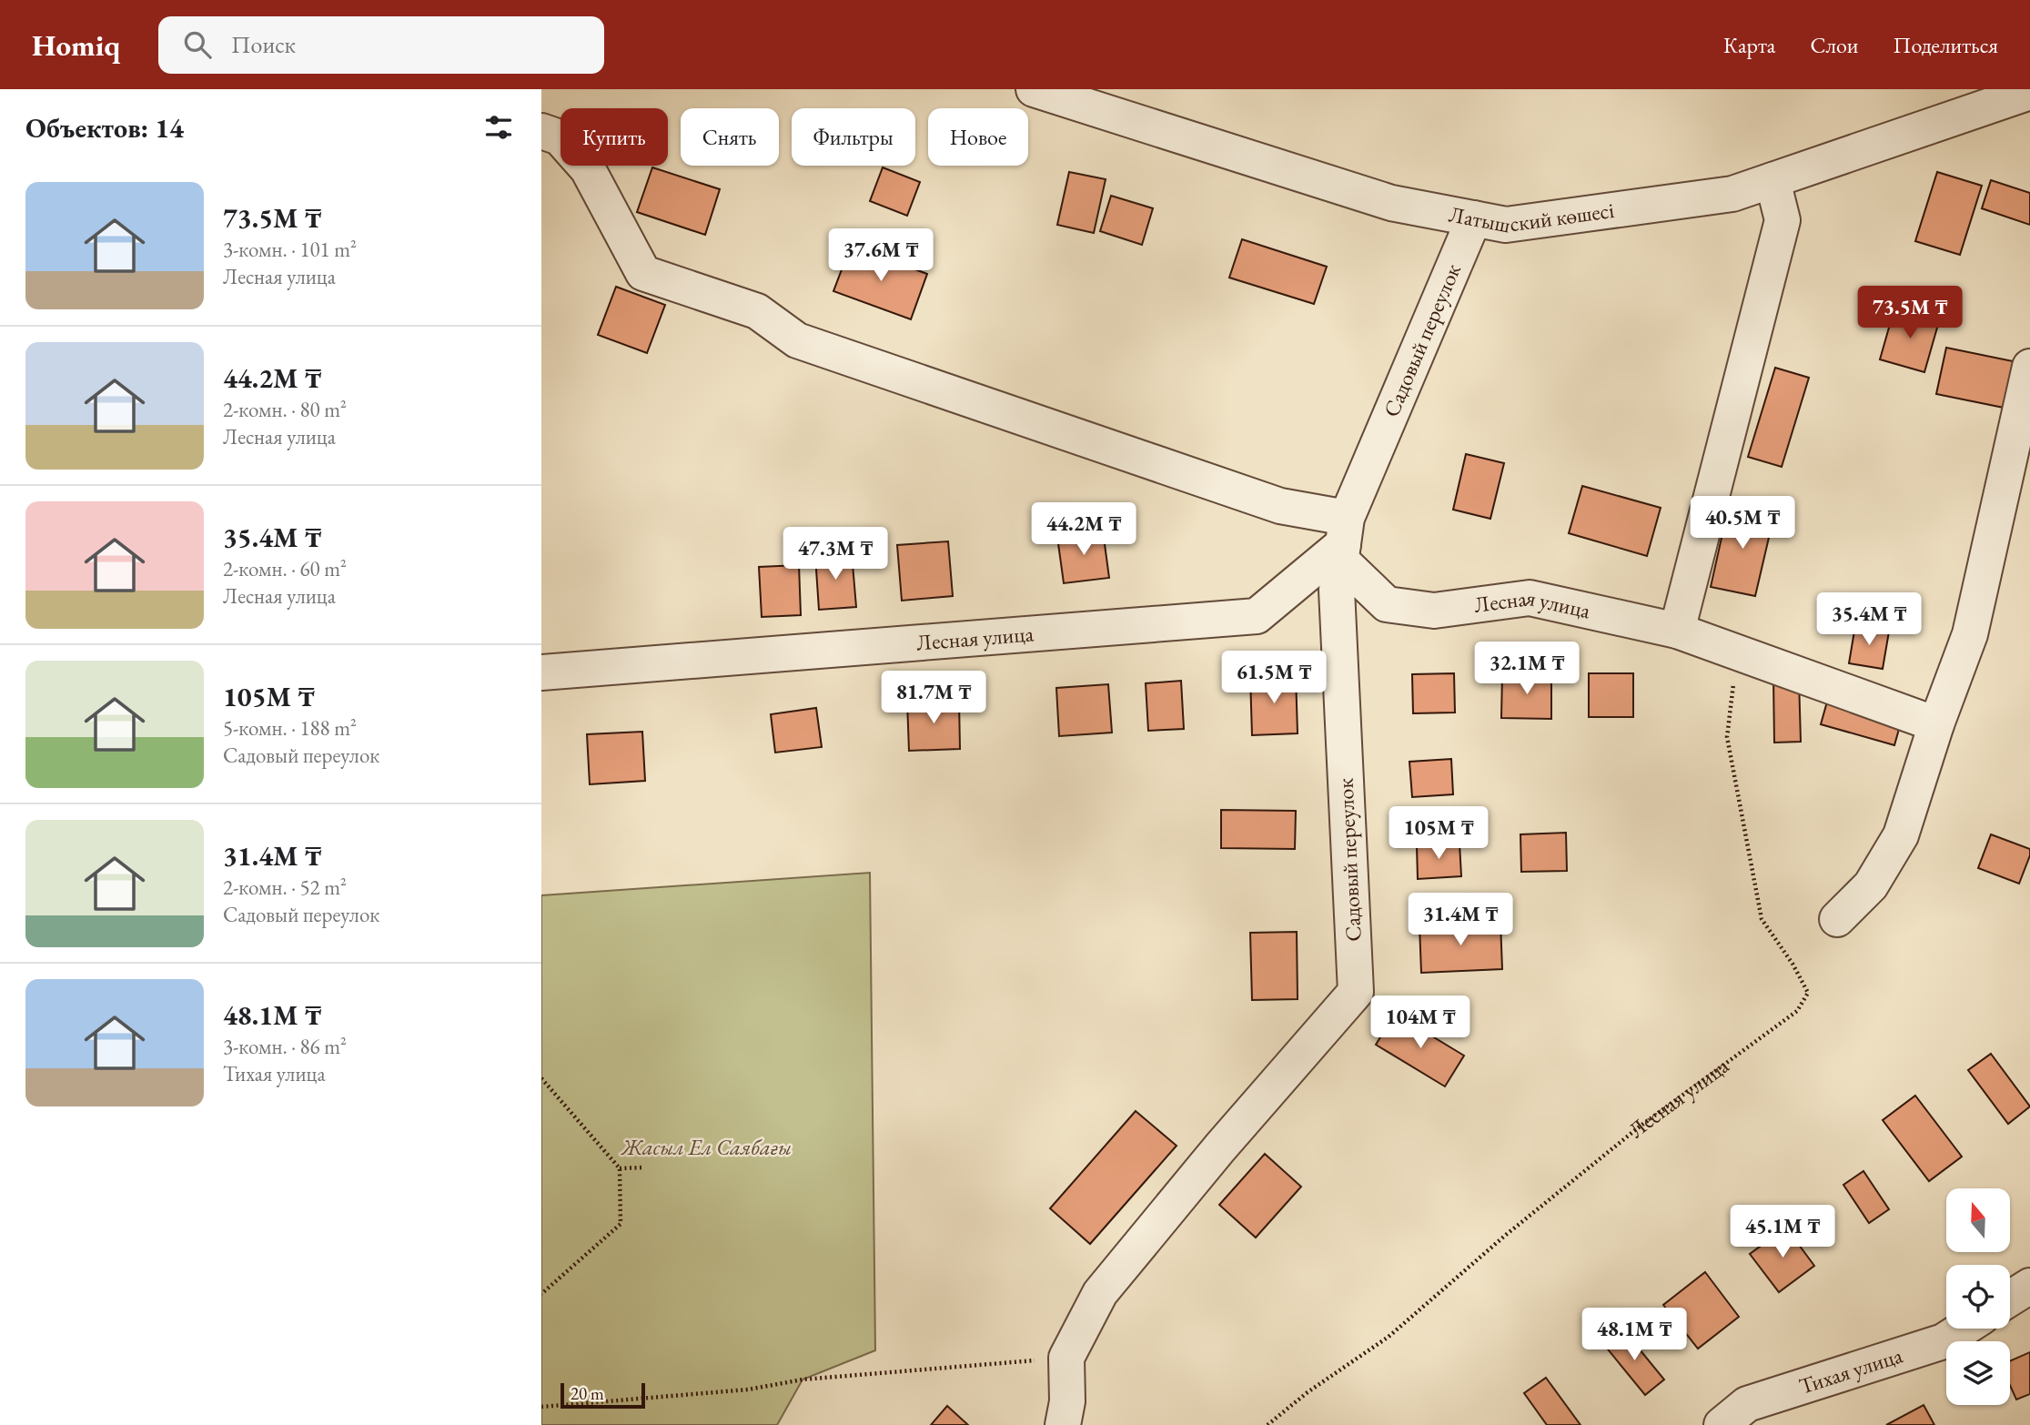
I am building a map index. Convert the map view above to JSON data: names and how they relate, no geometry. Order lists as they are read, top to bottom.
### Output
{
  "streets": {
    "street": [
      "Латышский көшесі",
      "Садовый переулок",
      "Лесная улица",
      "Тихая улица"
    ]
  },
  "crossings": [
    ["Латышский көшесі", "Садовый переулок"],
    ["Садовый переулок", "Лесная улица"]
  ],
  "parks": ["Жасыл Ел Саябағы"],
  "scale_bar": "20 m",
  "north": "top",
  "page": {
    "header": "Homiq",
    "search": "Поиск",
    "nav": ["Карта", "Слои", "Поделиться"],
    "heading": "Объектов: 14",
    "chip": [
      "Купить",
      "Снять",
      "Фильтры",
      "Новое"
    ],
    "list": [
      {
        "name": "73.5M ₸",
        "note": "3-комн. · 101 m² · Лесная улица"
      },
      {
        "name": "44.2M ₸",
        "note": "2-комн. · 80 m² · Лесная улица"
      },
      {
        "name": "35.4M ₸",
        "note": "2-комн. · 60 m² · Лесная улица"
      },
      {
        "name": "105M ₸",
        "note": "5-комн. · 188 m² · Садовый переулок"
      },
      {
        "name": "31.4M ₸",
        "note": "2-комн. · 52 m² · Садовый переулок"
      },
      {
        "name": "48.1M ₸",
        "note": "3-комн. · 86 m² · Тихая улица"
      }
    ],
    "price": [
      "37.6M ₸",
      "73.5M ₸",
      "40.5M ₸",
      "44.2M ₸",
      "47.3M ₸",
      "35.4M ₸",
      "32.1M ₸",
      "61.5M ₸",
      "81.7M ₸",
      "105M ₸",
      "31.4M ₸",
      "104M ₸",
      "45.1M ₸",
      "48.1M ₸"
    ],
    "scale": "20 m"
  }
}
